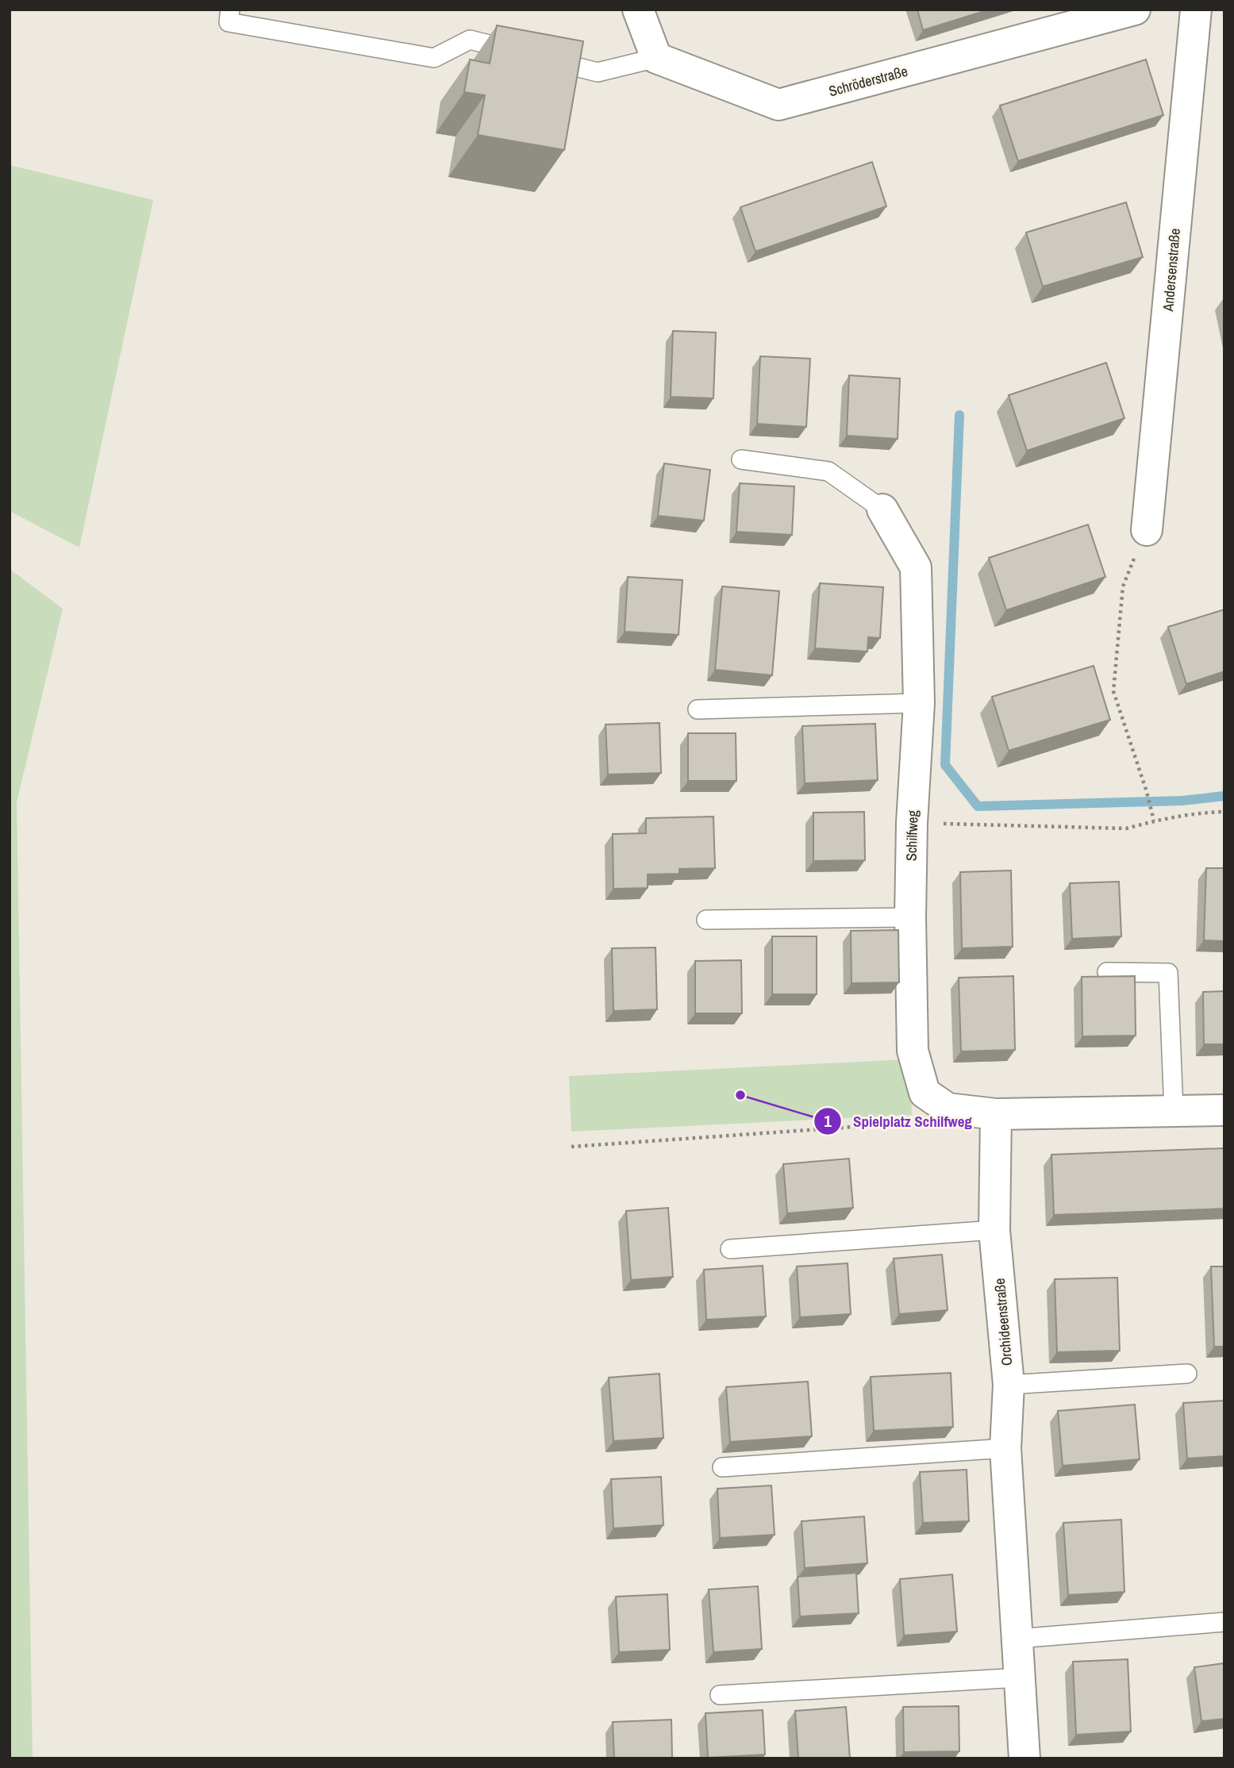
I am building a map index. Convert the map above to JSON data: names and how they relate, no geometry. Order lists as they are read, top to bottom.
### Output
{
  "streets": {
    "street": [
      "Schröderstraße",
      "Andersenstraße",
      "Schilfweg",
      "Orchideenstraße"
    ]
  },
  "places": ["Spielplatz Schilfweg"]
}
